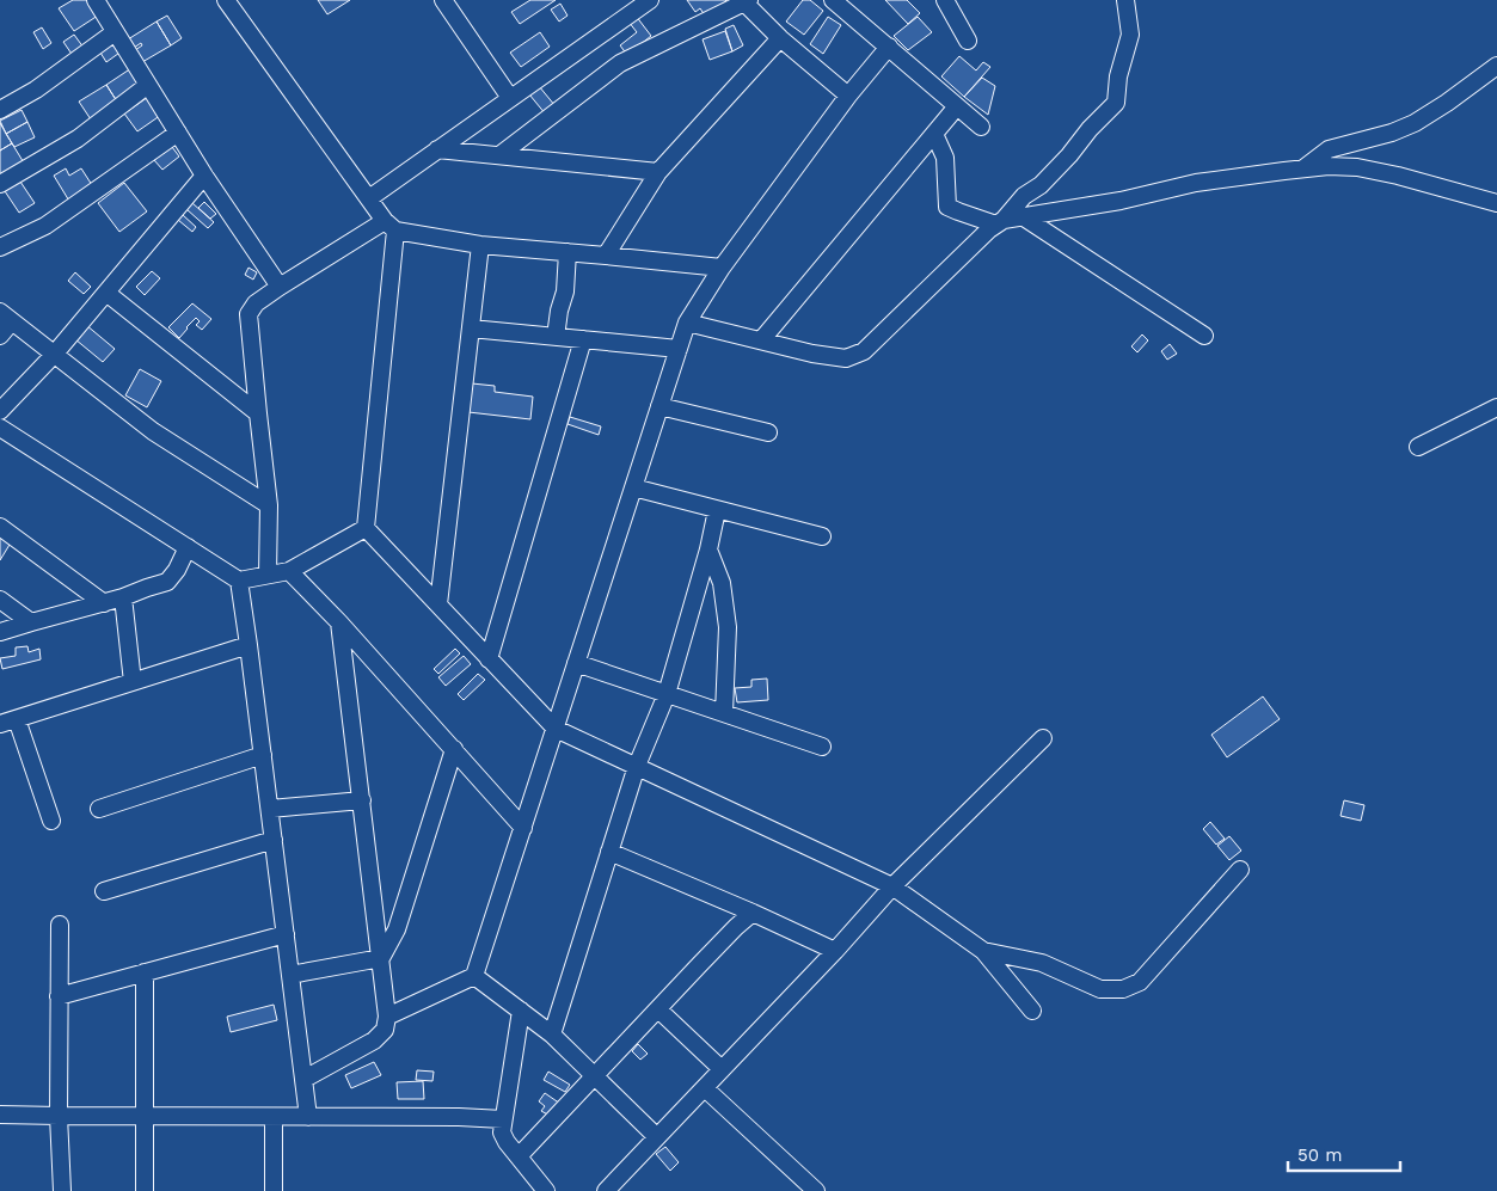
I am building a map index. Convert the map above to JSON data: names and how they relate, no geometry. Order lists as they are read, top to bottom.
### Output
{
  "scale_bar": "50 m"
}
